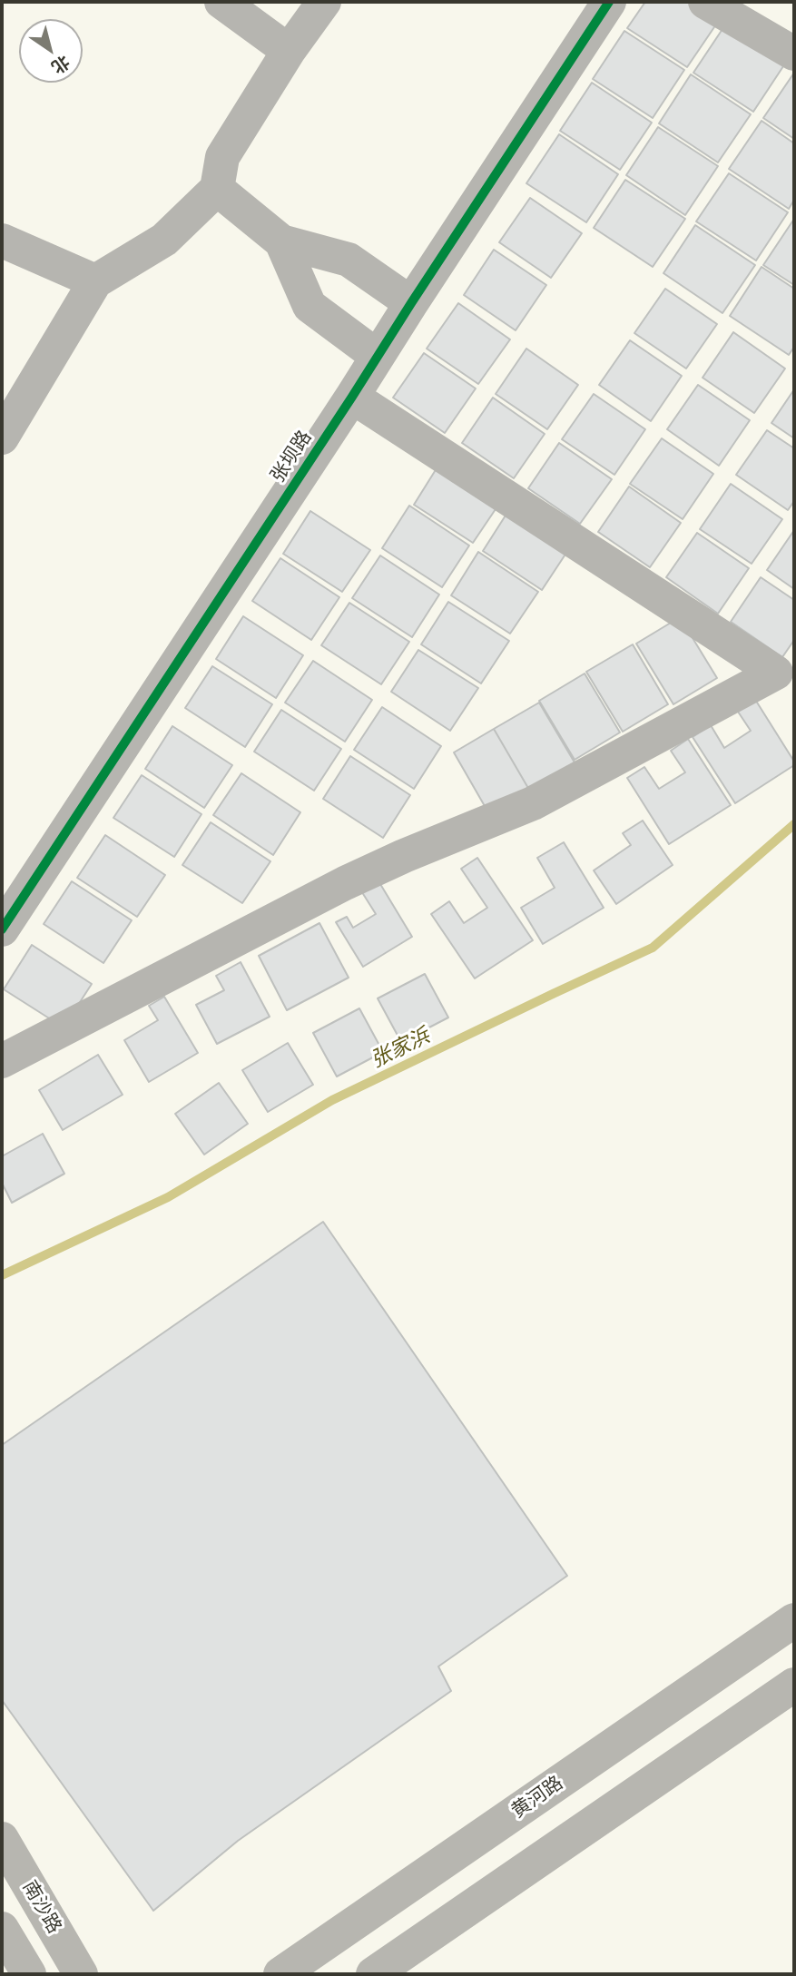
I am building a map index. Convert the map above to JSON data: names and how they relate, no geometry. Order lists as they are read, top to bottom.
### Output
{
  "streets": {
    "main road": ["黄河路", "南沙路"],
    "street": ["张坝路"]
  },
  "water": ["张家浜"],
  "north": "bottom right"
}
